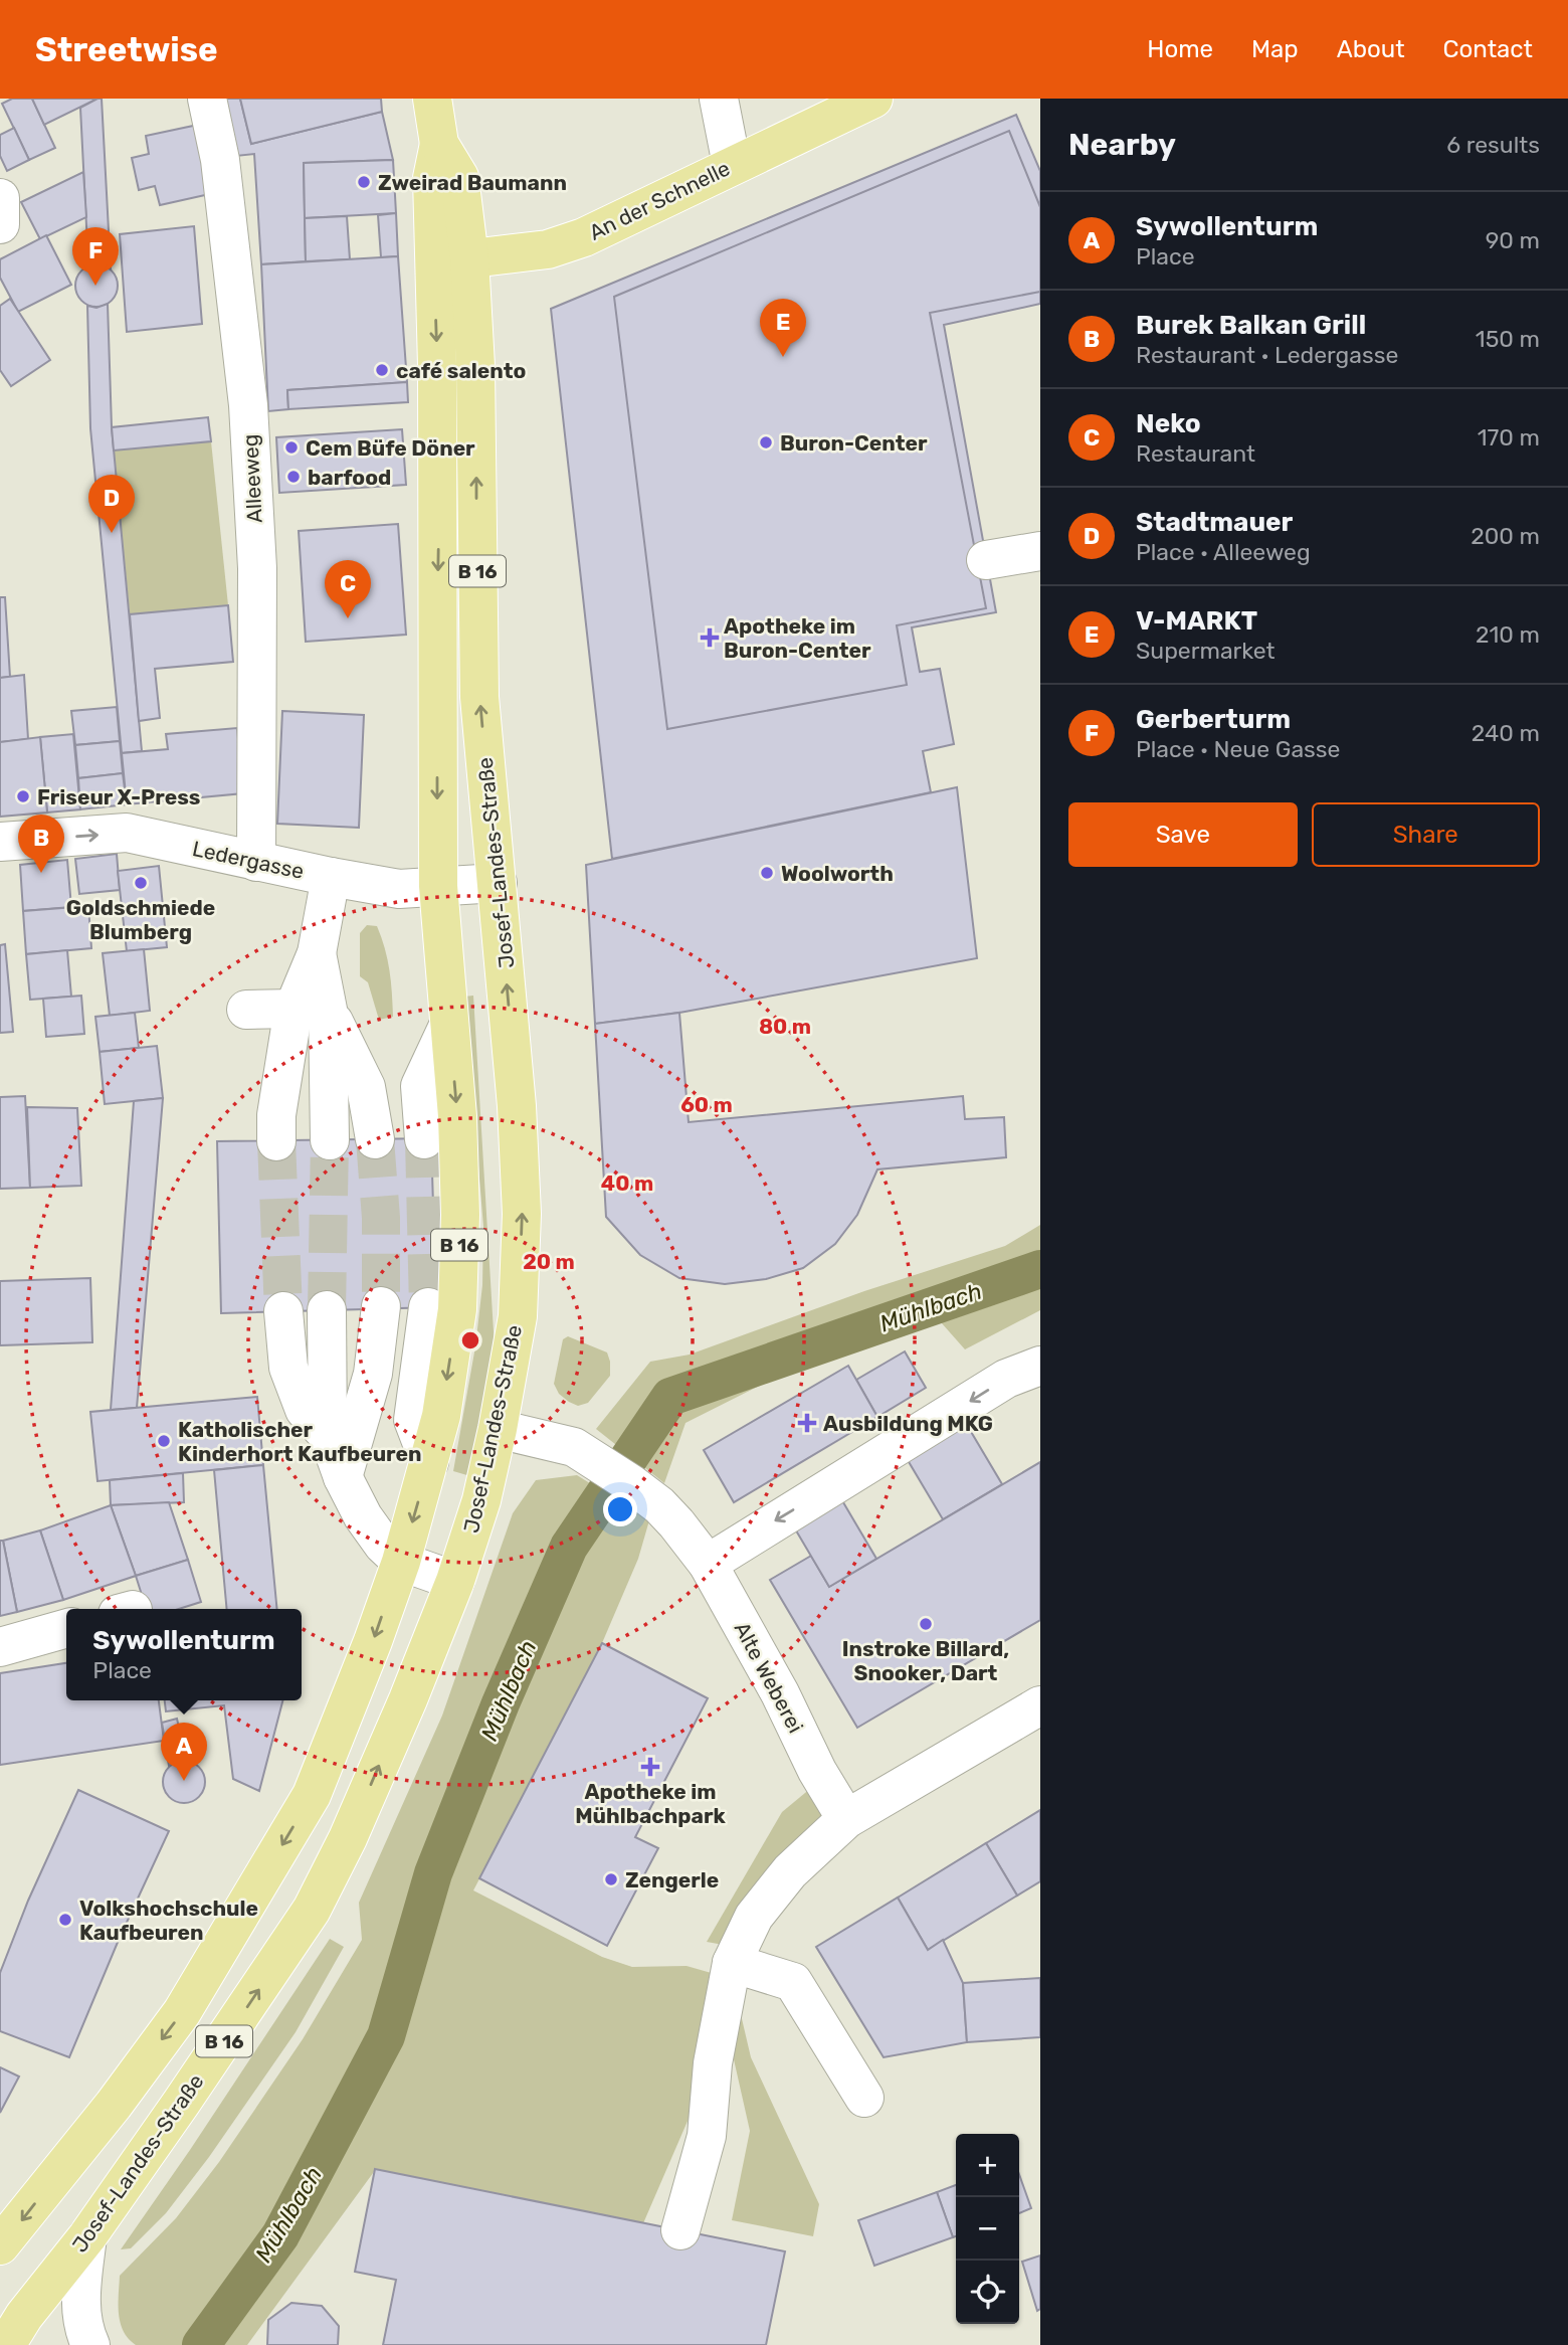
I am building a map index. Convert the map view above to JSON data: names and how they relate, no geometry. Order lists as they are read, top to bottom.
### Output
{
  "streets": {
    "main road": ["An der Schnelle", "B 16", "Josef-Landes-Straße"],
    "street": ["Alleeweg", "Ledergasse", "Alte Weberei"]
  },
  "crossings": [
    ["An der Schnelle", "B 16"],
    ["An der Schnelle", "Josef-Landes-Straße"],
    ["Alleeweg", "Ledergasse"],
    ["B 16", "Ledergasse"],
    ["B 16", "Josef-Landes-Straße"],
    ["Ledergasse", "Josef-Landes-Straße"],
    ["Josef-Landes-Straße", "Alte Weberei"]
  ],
  "one_way": ["Ledergasse"],
  "water": ["Mühlbach"],
  "places": {
    "other": [
      "Zweirad Baumann",
      "café salento",
      "Buron-Center",
      "Cem Büfe Döner",
      "barfood",
      "Friseur X-Press",
      "Woolworth",
      "Goldschmiede Blumberg",
      "Katholischer Kinderhort Kaufbeuren",
      "Instroke Billard, Snooker, Dart",
      "Zengerle",
      "Volkshochschule Kaufbeuren"
    ],
    "health": ["Apotheke im Buron-Center", "Ausbildung MKG", "Apotheke im Mühlbachpark"]
  },
  "page": {
    "header": "Streetwise",
    "nav": [
      "Home",
      "Map",
      "About",
      "Contact"
    ],
    "heading": ["Nearby", "6 results"],
    "list": [
      {
        "mark": "A",
        "name": "Sywollenturm",
        "note": "Place",
        "value": "90 m"
      },
      {
        "mark": "B",
        "name": "Burek Balkan Grill",
        "note": "Restaurant · Ledergasse",
        "value": "150 m"
      },
      {
        "mark": "C",
        "name": "Neko",
        "note": "Restaurant",
        "value": "170 m"
      },
      {
        "mark": "D",
        "name": "Stadtmauer",
        "note": "Place · Alleeweg",
        "value": "200 m"
      },
      {
        "mark": "E",
        "name": "V-MARKT",
        "note": "Supermarket",
        "value": "210 m"
      },
      {
        "mark": "F",
        "name": "Gerberturm",
        "note": "Place · Neue Gasse",
        "value": "240 m"
      }
    ],
    "pins": [
      "F",
      "E",
      "D",
      "C",
      "B",
      "A"
    ],
    "buttons": ["Save", "Share"],
    "popup": ["Sywollenturm", "Place"],
    "map_buttons": ["+", "−"]
  },
  "rings": [
    "80 m",
    "60 m",
    "40 m",
    "20 m"
  ]
}
